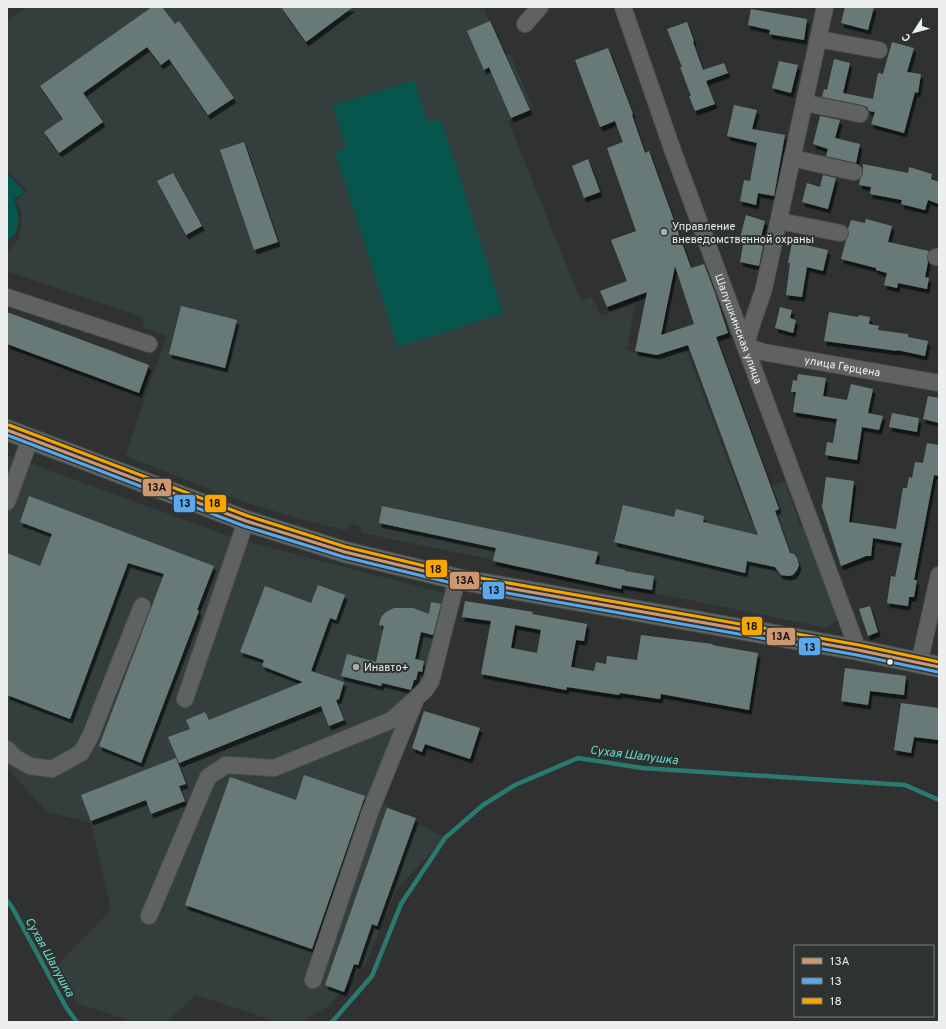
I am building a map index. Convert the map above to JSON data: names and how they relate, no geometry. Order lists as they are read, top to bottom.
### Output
{
  "streets": {
    "street": ["Шалушкинская улица", "улица Герцена"]
  },
  "crossings": [
    ["Шалушкинская улица", "улица Герцена"]
  ],
  "water": ["Сухая Шалушка"],
  "places": ["Управление вневедомственной охраны", "Инавто+"],
  "lines": ["transit line 18", "transit line 13А", "transit line 13"],
  "legend": ["13А", "13", "18"],
  "north": "bottom left"
}
